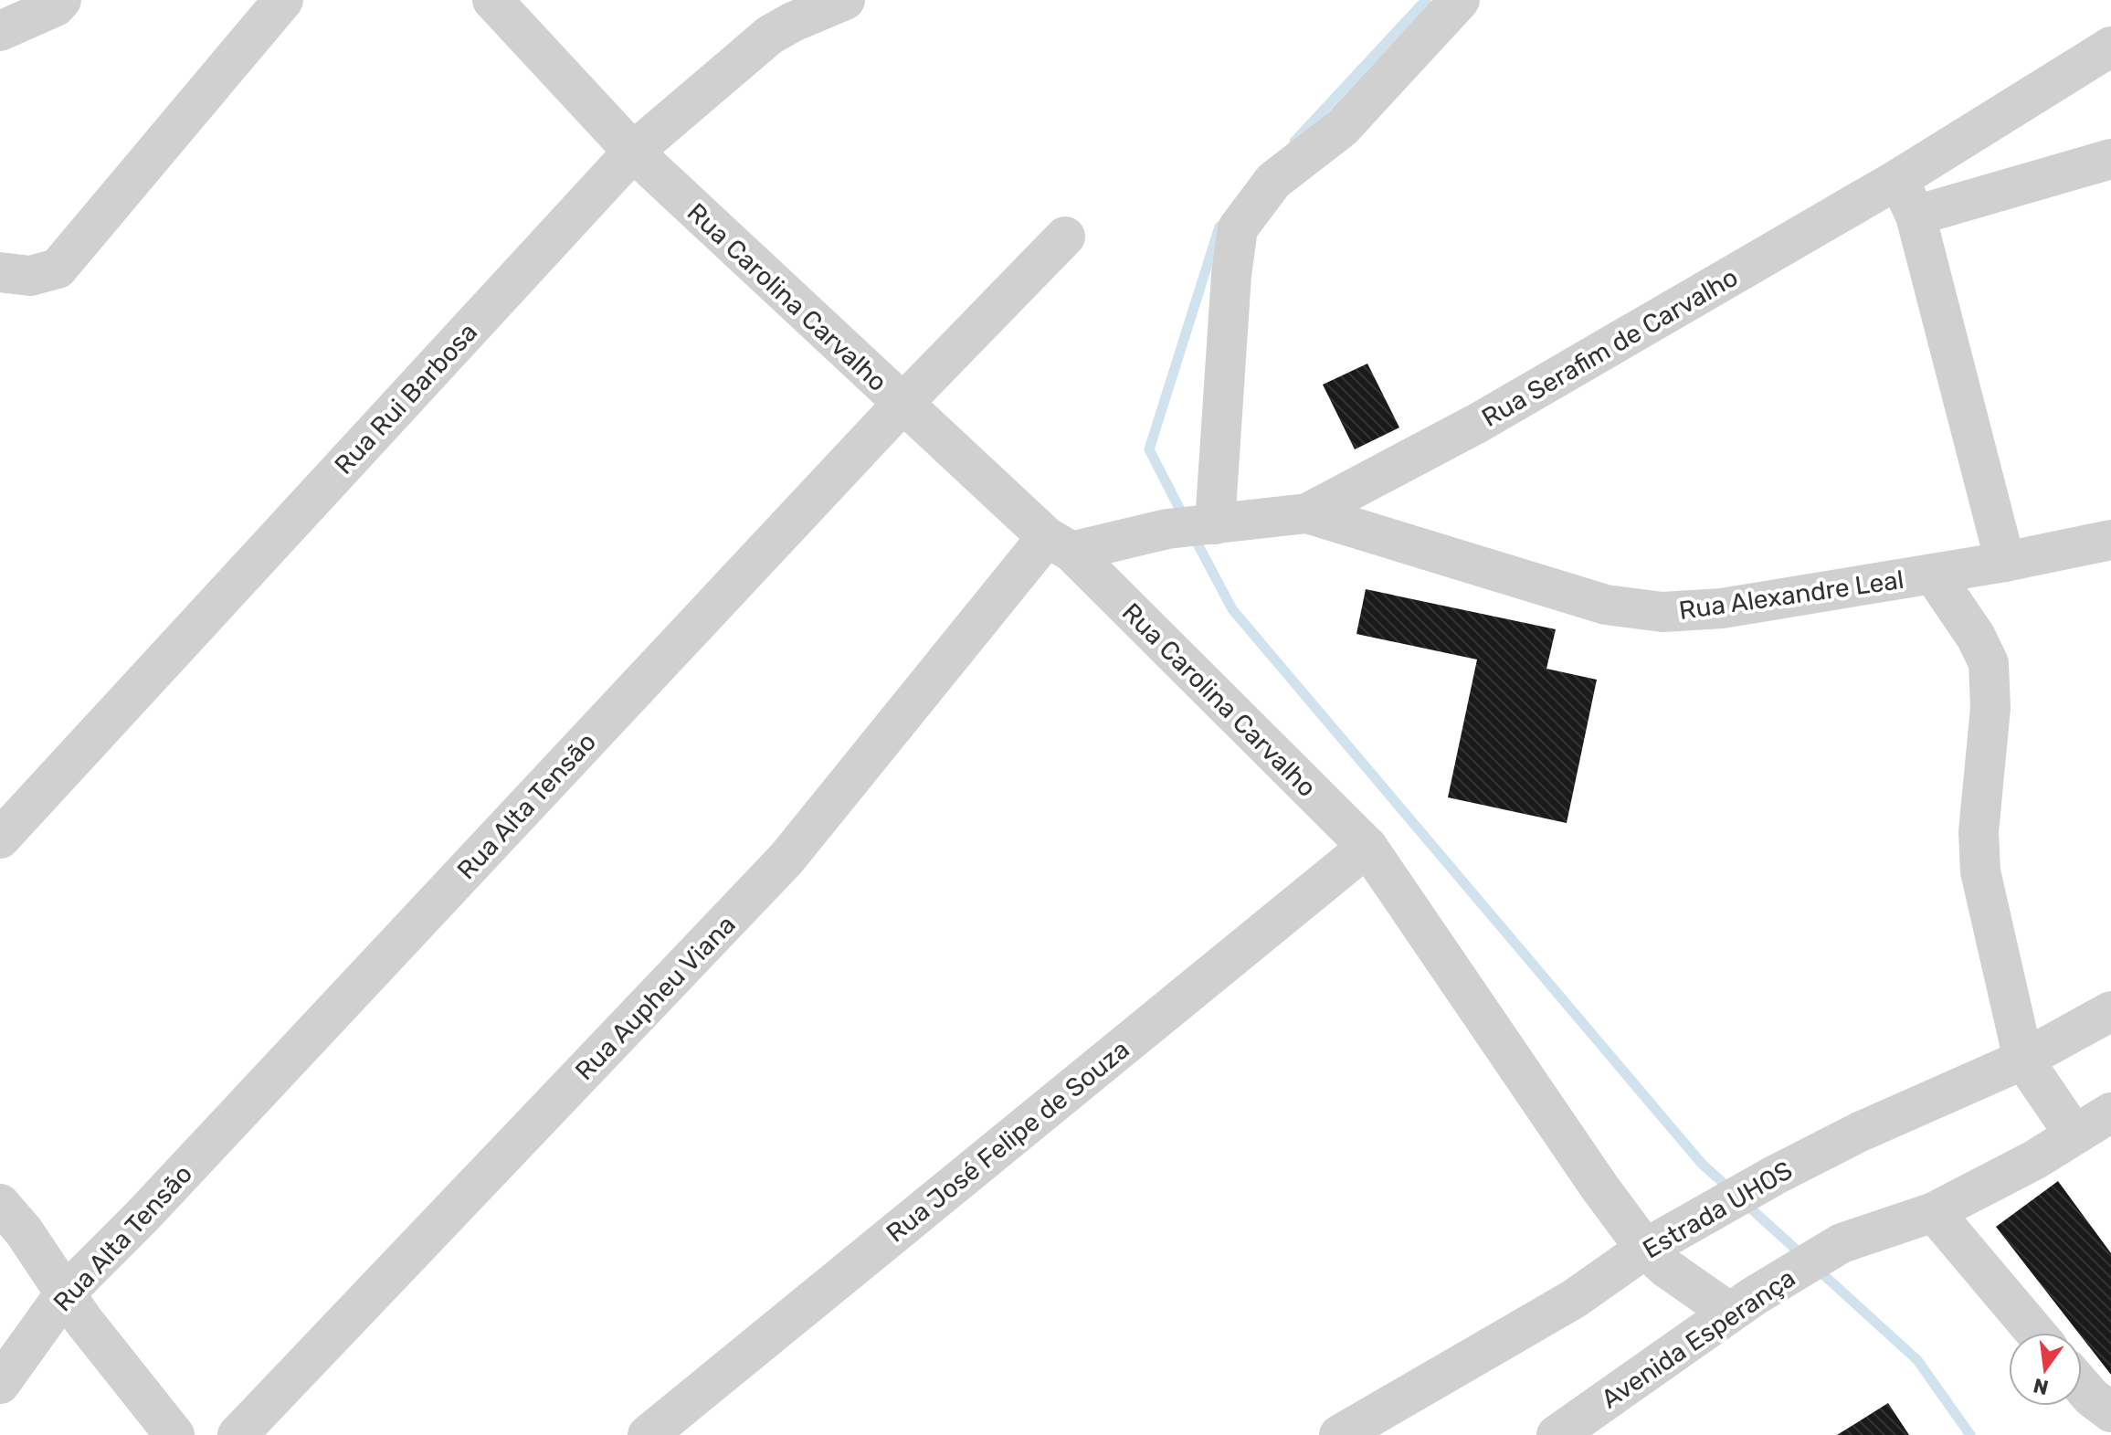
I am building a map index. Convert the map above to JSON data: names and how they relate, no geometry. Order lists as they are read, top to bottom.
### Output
{
  "streets": {
    "street": [
      "Rua Carolina Carvalho",
      "Rua Serafim de Carvalho",
      "Rua Rui Barbosa",
      "Rua Alexandre Leal",
      "Rua Alta Tensão",
      "Rua Aupheu Viana",
      "Rua José Felipe de Souza",
      "Estrada UHOS",
      "Avenida Esperança"
    ]
  },
  "crossings": [
    ["Rua Carolina Carvalho", "Rua Serafim de Carvalho"],
    ["Rua Carolina Carvalho", "Rua Rui Barbosa"],
    ["Rua Carolina Carvalho", "Rua Alta Tensão"],
    ["Rua Carolina Carvalho", "Rua Aupheu Viana"],
    ["Rua Carolina Carvalho", "Rua José Felipe de Souza"],
    ["Rua Carolina Carvalho", "Estrada UHOS"],
    ["Rua Carolina Carvalho", "Avenida Esperança"],
    ["Rua Serafim de Carvalho", "Rua Alexandre Leal"],
    ["Rua Serafim de Carvalho", "Rua Aupheu Viana"]
  ],
  "north": "bottom"
}
